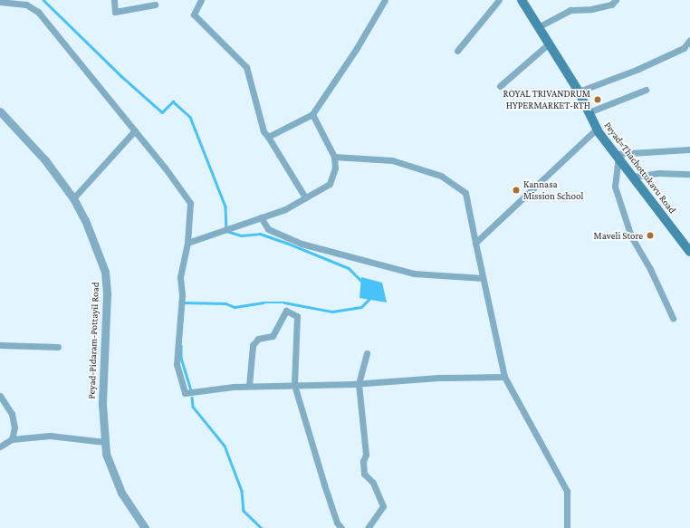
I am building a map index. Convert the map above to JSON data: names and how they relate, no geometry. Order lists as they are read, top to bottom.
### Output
{
  "streets": {
    "main road": ["Peyad=Thachottukavu Road"],
    "street": ["Peyad-Pidaram-Pottayil Road"]
  },
  "places": ["ROYAL TRIVANDRUM HYPERMARKET-RTH", "Kannasa Mission School", "Maveli Store"]
}
